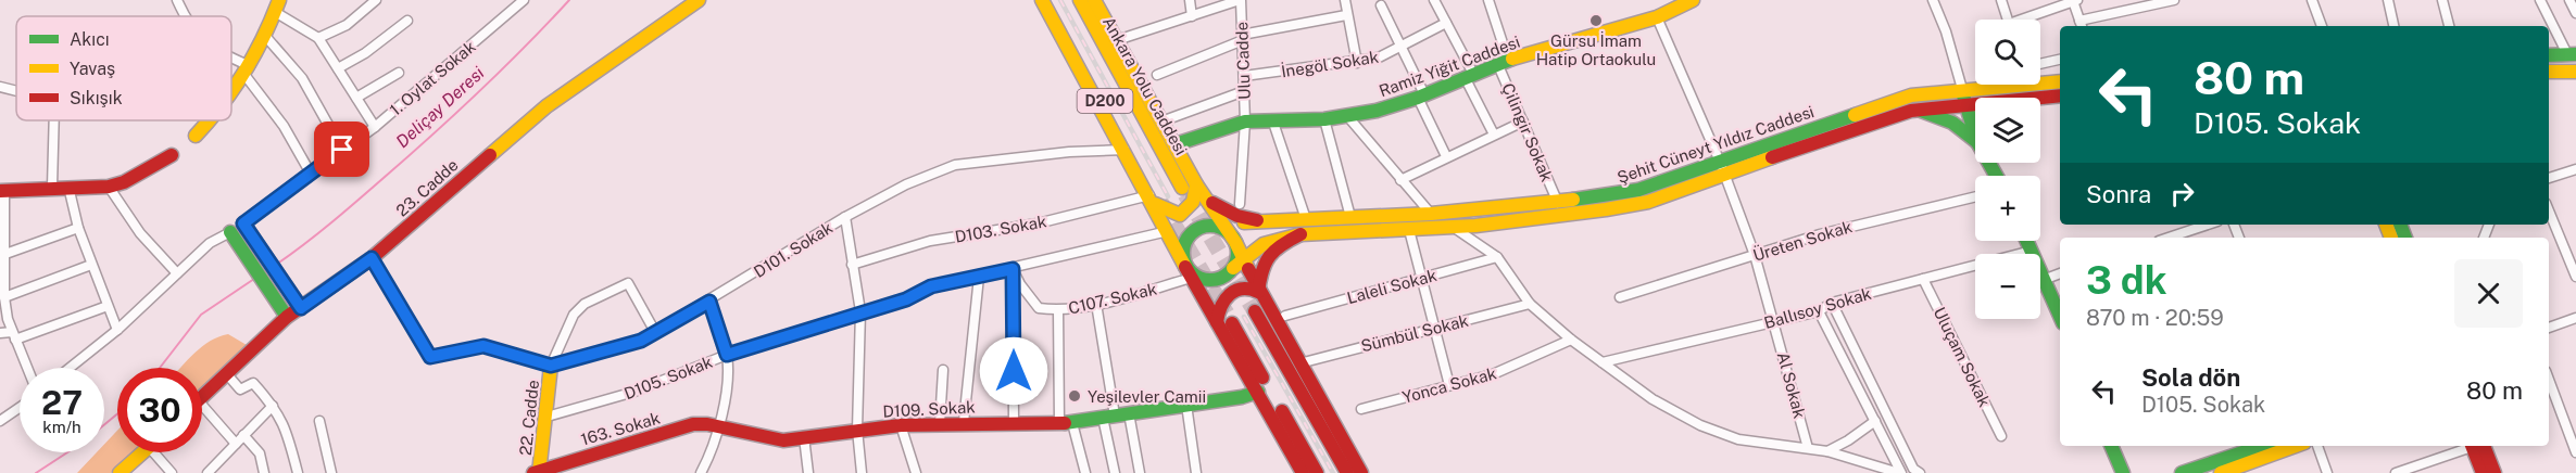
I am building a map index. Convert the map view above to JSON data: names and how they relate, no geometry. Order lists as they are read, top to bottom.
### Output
{
  "streets": {
    "main road": [
      "Ramiz Yiğit Caddesi",
      "Ankara Yolu Caddesi",
      "D200",
      "Şehit Cüneyt Yıldız Caddesi",
      "23. Cadde",
      "D109. Sokak",
      "22. Cadde",
      "163. Sokak"
    ],
    "street": [
      "Ulu Cadde",
      "İnegöl Sokak",
      "1. Oylat Sokak",
      "Çilingir Sokak",
      "D103. Sokak",
      "Üreten Sokak",
      "D101. Sokak",
      "Laleli Sokak",
      "C107. Sokak",
      "Ballısoy Sokak",
      "Sümbül Sokak",
      "Uluçam Sokak",
      "D105. Sokak",
      "Yonca Sokak",
      "Al Sokak"
    ]
  },
  "crossings": [
    ["Ulu Cadde", "İnegöl Sokak"],
    ["Ulu Cadde", "Ramiz Yiğit Caddesi"],
    ["Ramiz Yiğit Caddesi", "Çilingir Sokak"],
    ["Ramiz Yiğit Caddesi", "Al Sokak"],
    ["D200", "D103. Sokak"],
    ["Çilingir Sokak", "Şehit Cüneyt Yıldız Caddesi"],
    ["Şehit Cüneyt Yıldız Caddesi", "Al Sokak"],
    ["Üreten Sokak", "Al Sokak"],
    ["D101. Sokak", "22. Cadde"],
    ["C107. Sokak", "D105. Sokak"],
    ["Ballısoy Sokak", "Uluçam Sokak"],
    ["Ballısoy Sokak", "Al Sokak"],
    ["D105. Sokak", "22. Cadde"],
    ["D109. Sokak", "163. Sokak"],
    ["22. Cadde", "163. Sokak"]
  ],
  "water": ["Deliçay Deresi"],
  "places": ["Gürsu İmam Hatip Ortaokulu", "Yeşilevler Camii"],
  "legend": ["Akıcı", "Yavaş", "Sıkışık"],
  "page": {
    "map_buttons": ["+", "−"],
    "turn": ["80 m", "D105. Sokak"],
    "then": "Sonra",
    "heading": ["3 dk", "870 m · 20:59"],
    "list": [
      {
        "name": "Sola dön",
        "note": "D105. Sokak",
        "value": "80 m"
      }
    ],
    "speed": "27 km/h",
    "limit": "30"
  }
}
